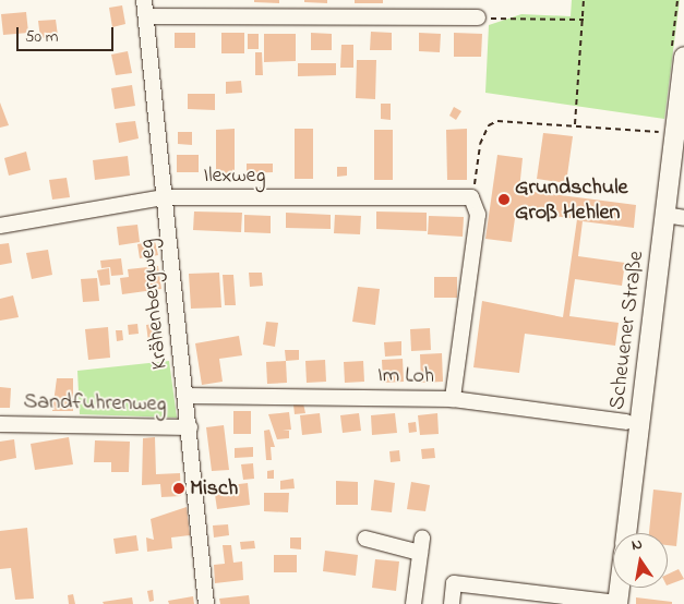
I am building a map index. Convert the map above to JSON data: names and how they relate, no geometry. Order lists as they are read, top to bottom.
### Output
{
  "streets": {
    "main road": ["Scheuener Straße"],
    "street": [
      "Ilexweg",
      "Krähenbergweg",
      "Im Loh",
      "Sandfuhrenweg"
    ]
  },
  "crossings": [
    ["Ilexweg", "Krähenbergweg"],
    ["Ilexweg", "Im Loh"],
    ["Krähenbergweg", "Im Loh"],
    ["Krähenbergweg", "Sandfuhrenweg"]
  ],
  "places": ["Grundschule Groß Hehlen", "Misch"],
  "scale_bar": "50 m",
  "north": "top"
}
